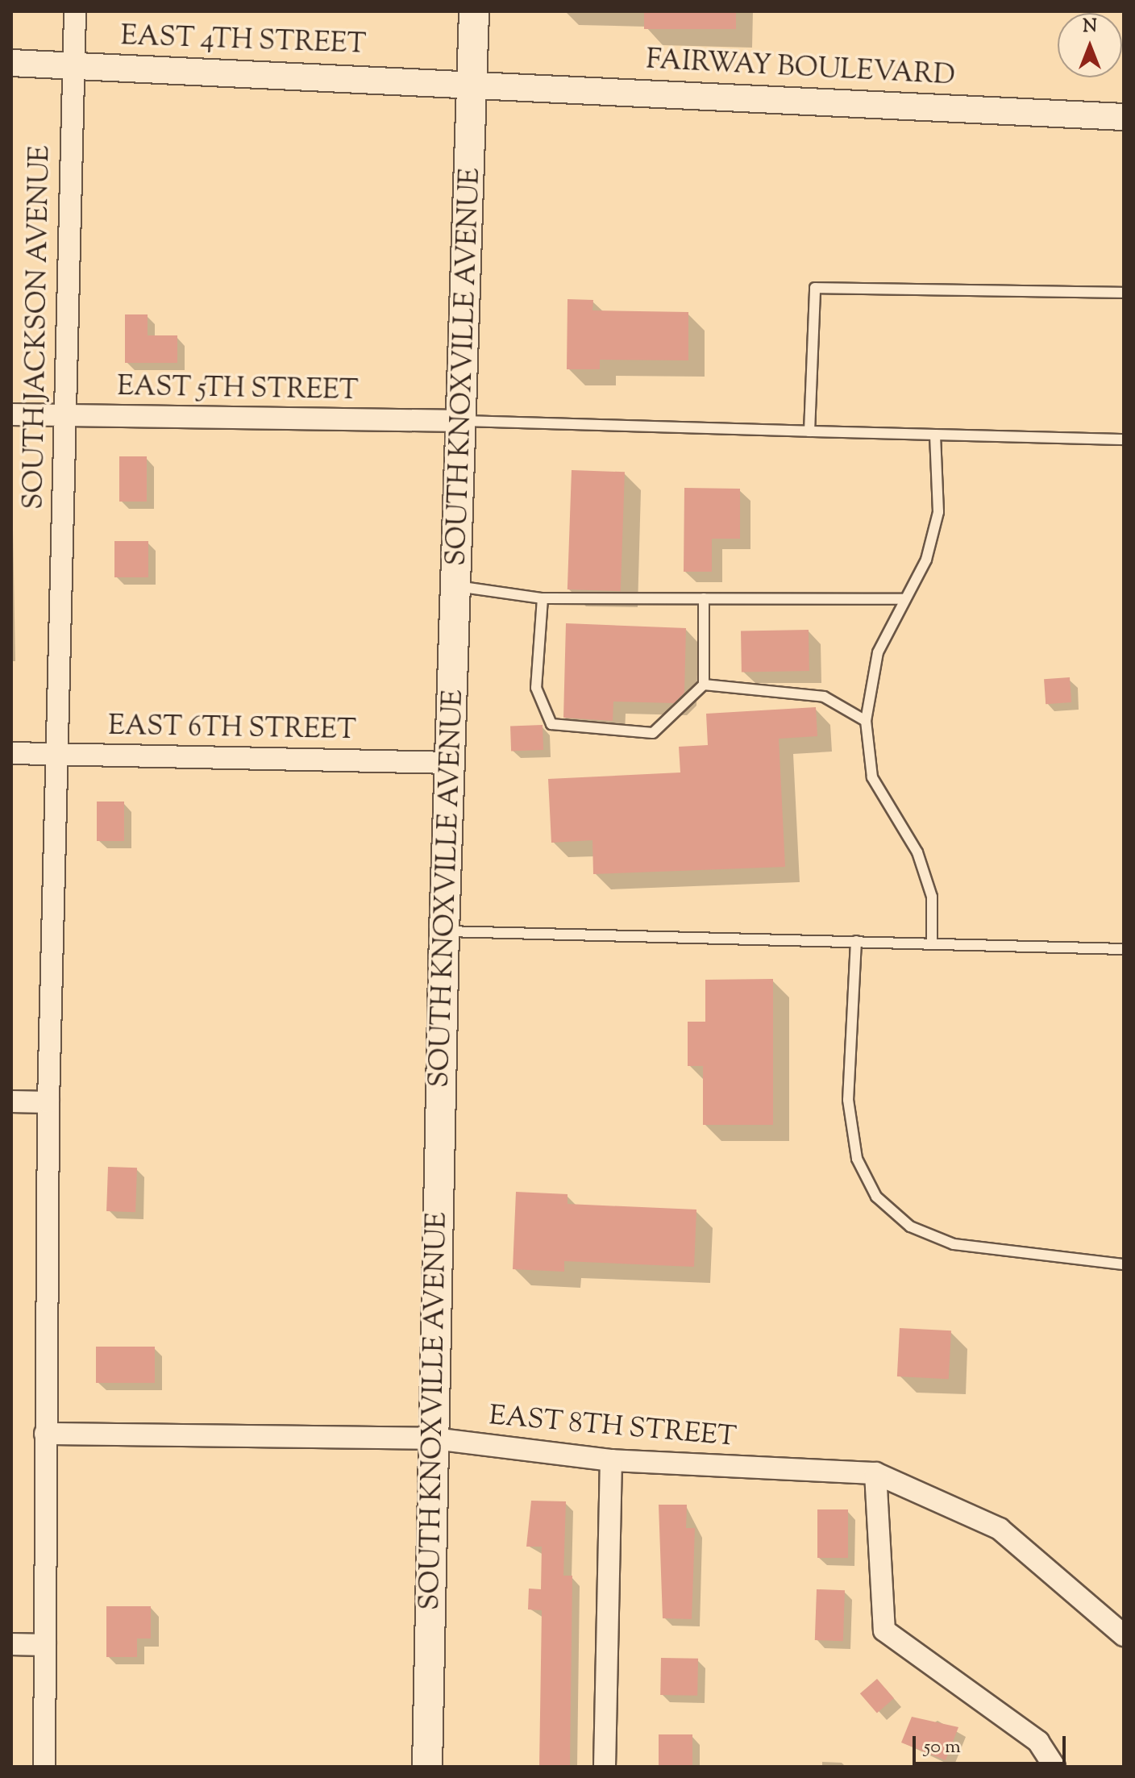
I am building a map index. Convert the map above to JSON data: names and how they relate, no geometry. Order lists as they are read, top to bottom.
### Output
{
  "streets": {
    "main road": ["SOUTH KNOXVILLE AVENUE"],
    "street": [
      "EAST 4TH STREET",
      "FAIRWAY BOULEVARD",
      "SOUTH JACKSON AVENUE",
      "EAST 5TH STREET",
      "EAST 6TH STREET",
      "EAST 8TH STREET"
    ]
  },
  "crossings": [
    ["EAST 4TH STREET", "FAIRWAY BOULEVARD"],
    ["EAST 4TH STREET", "SOUTH JACKSON AVENUE"],
    ["EAST 4TH STREET", "SOUTH KNOXVILLE AVENUE"],
    ["FAIRWAY BOULEVARD", "SOUTH KNOXVILLE AVENUE"],
    ["SOUTH JACKSON AVENUE", "EAST 5TH STREET"],
    ["SOUTH JACKSON AVENUE", "EAST 6TH STREET"],
    ["SOUTH JACKSON AVENUE", "EAST 8TH STREET"],
    ["SOUTH KNOXVILLE AVENUE", "EAST 5TH STREET"],
    ["SOUTH KNOXVILLE AVENUE", "EAST 6TH STREET"],
    ["SOUTH KNOXVILLE AVENUE", "EAST 8TH STREET"]
  ],
  "scale_bar": "50 m",
  "north": "top"
}
